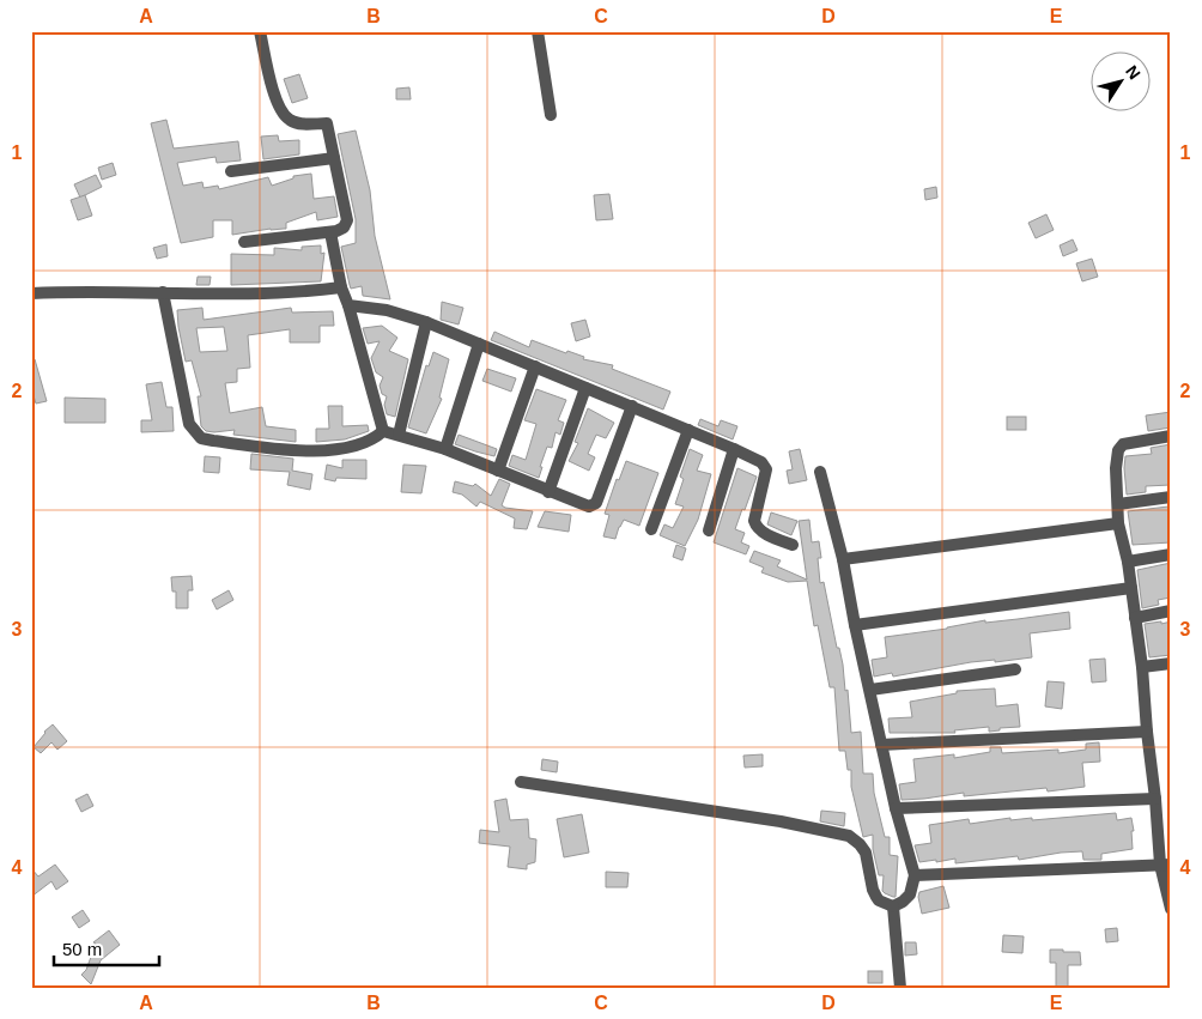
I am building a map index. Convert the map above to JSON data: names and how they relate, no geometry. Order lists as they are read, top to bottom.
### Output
{
  "scale_bar": "50 m",
  "north": "top right",
  "grid": {
    "columns": [
      "A",
      "B",
      "C",
      "D",
      "E"
    ],
    "rows": [
      "1",
      "2",
      "3",
      "4"
    ]
  }
}
